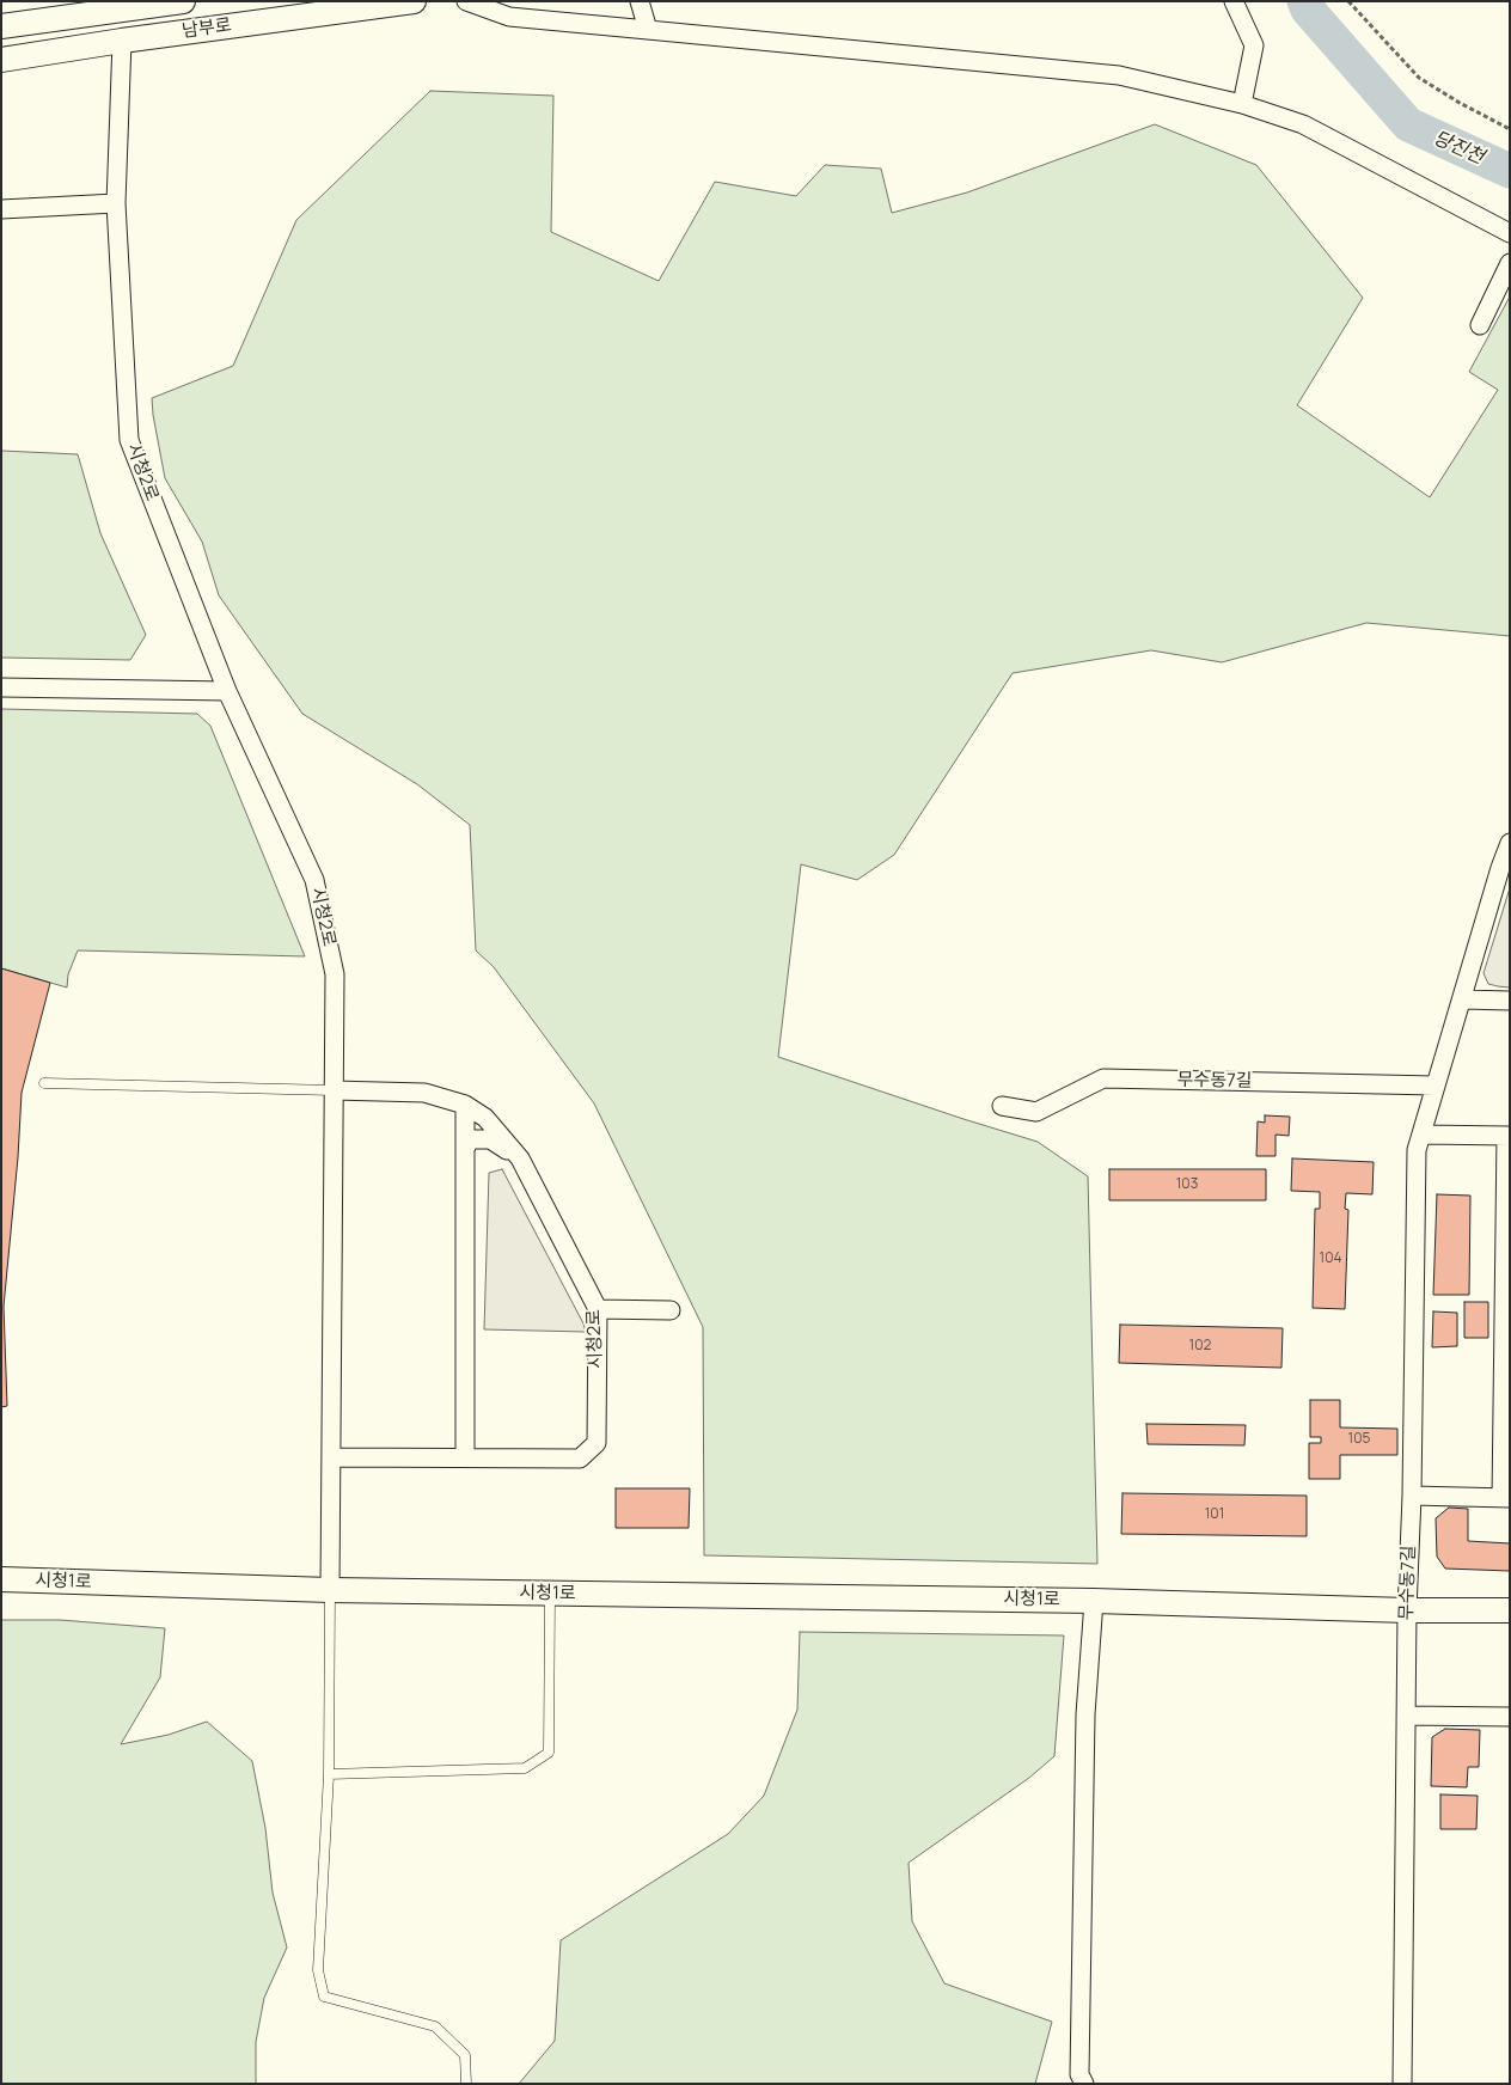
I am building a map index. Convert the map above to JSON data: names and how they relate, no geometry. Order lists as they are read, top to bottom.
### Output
{
  "streets": {
    "street": [
      "남부로",
      "시청2로",
      "무수동7길",
      "시청1로"
    ]
  },
  "crossings": [
    ["남부로", "시청2로"],
    ["시청2로", "시청1로"],
    ["무수동7길", "시청1로"]
  ],
  "water": ["당진천"],
  "house_numbers": [
    "103",
    "104",
    "102",
    "105",
    "101"
  ]
}
